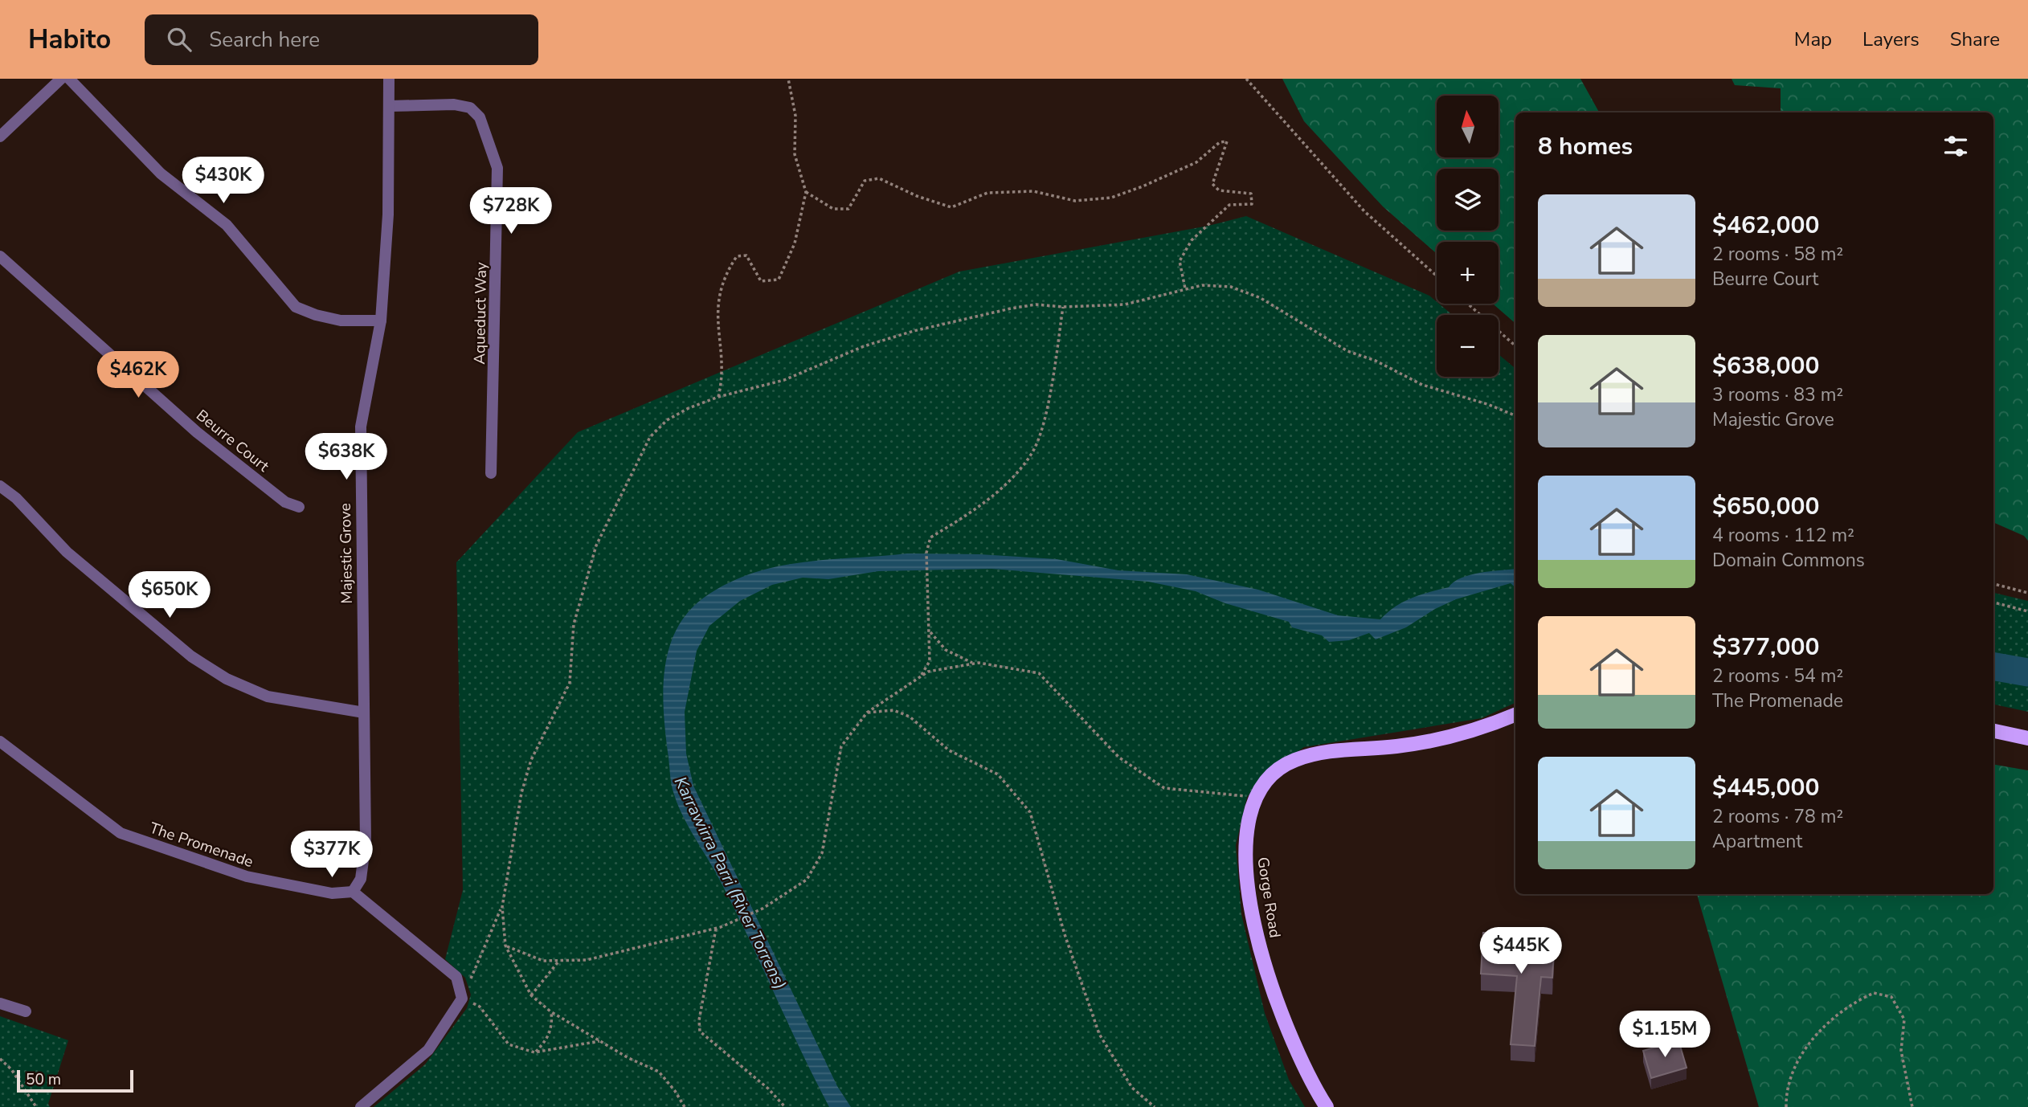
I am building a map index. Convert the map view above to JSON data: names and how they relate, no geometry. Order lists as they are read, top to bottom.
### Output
{
  "streets": {
    "main road": ["Gorge Road"],
    "street": [
      "Aqueduct Way",
      "Beurre Court",
      "Majestic Grove",
      "The Promenade"
    ]
  },
  "crossings": [
    ["Aqueduct Way", "Majestic Grove"],
    ["Majestic Grove", "The Promenade"]
  ],
  "water": ["Karrawirra Parri (River Torrens)"],
  "scale_bar": "50 m",
  "north": "top",
  "page": {
    "header": "Habito",
    "search": "Search here",
    "nav": ["Map", "Layers", "Share"],
    "map_buttons": ["+", "−"],
    "heading": "8 homes",
    "price": [
      "$430K",
      "$728K",
      "$462K",
      "$638K",
      "$650K",
      "$377K",
      "$445K",
      "$1.15M"
    ],
    "list": [
      {
        "name": "$462,000",
        "note": "2 rooms · 58 m² · Beurre Court"
      },
      {
        "name": "$638,000",
        "note": "3 rooms · 83 m² · Majestic Grove"
      },
      {
        "name": "$650,000",
        "note": "4 rooms · 112 m² · Domain Commons"
      },
      {
        "name": "$377,000",
        "note": "2 rooms · 54 m² · The Promenade"
      },
      {
        "name": "$445,000",
        "note": "2 rooms · 78 m² · Apartment"
      }
    ],
    "scale": "50 m"
  }
}
